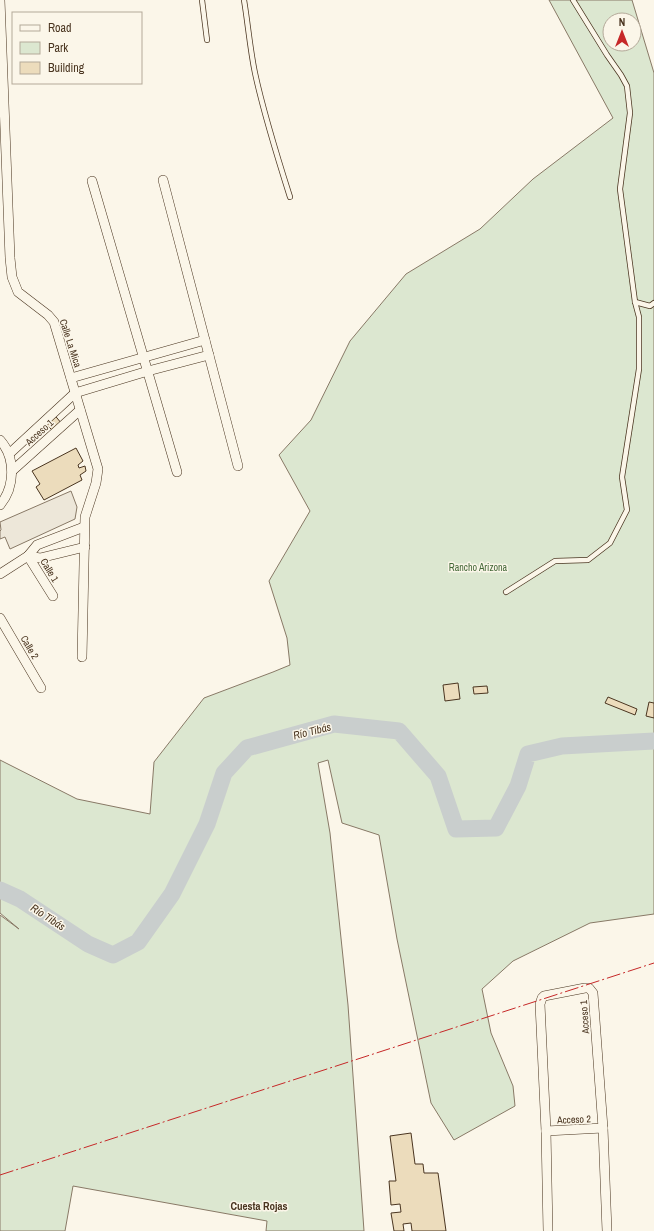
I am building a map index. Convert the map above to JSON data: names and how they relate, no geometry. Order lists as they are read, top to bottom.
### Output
{
  "streets": {
    "street": [
      "Calle La Mica",
      "Acceso 1",
      "Calle 1",
      "Calle 2",
      "Acceso 2"
    ]
  },
  "crossings": [
    ["Calle La Mica", "Acceso 1"],
    ["Acceso 1", "Acceso 2"]
  ],
  "districts": ["Cuesta Rojas"],
  "water": ["Río Tibás"],
  "parks": ["Rancho Arizona"],
  "legend": ["Road", "Park", "Building"],
  "north": "top"
}
